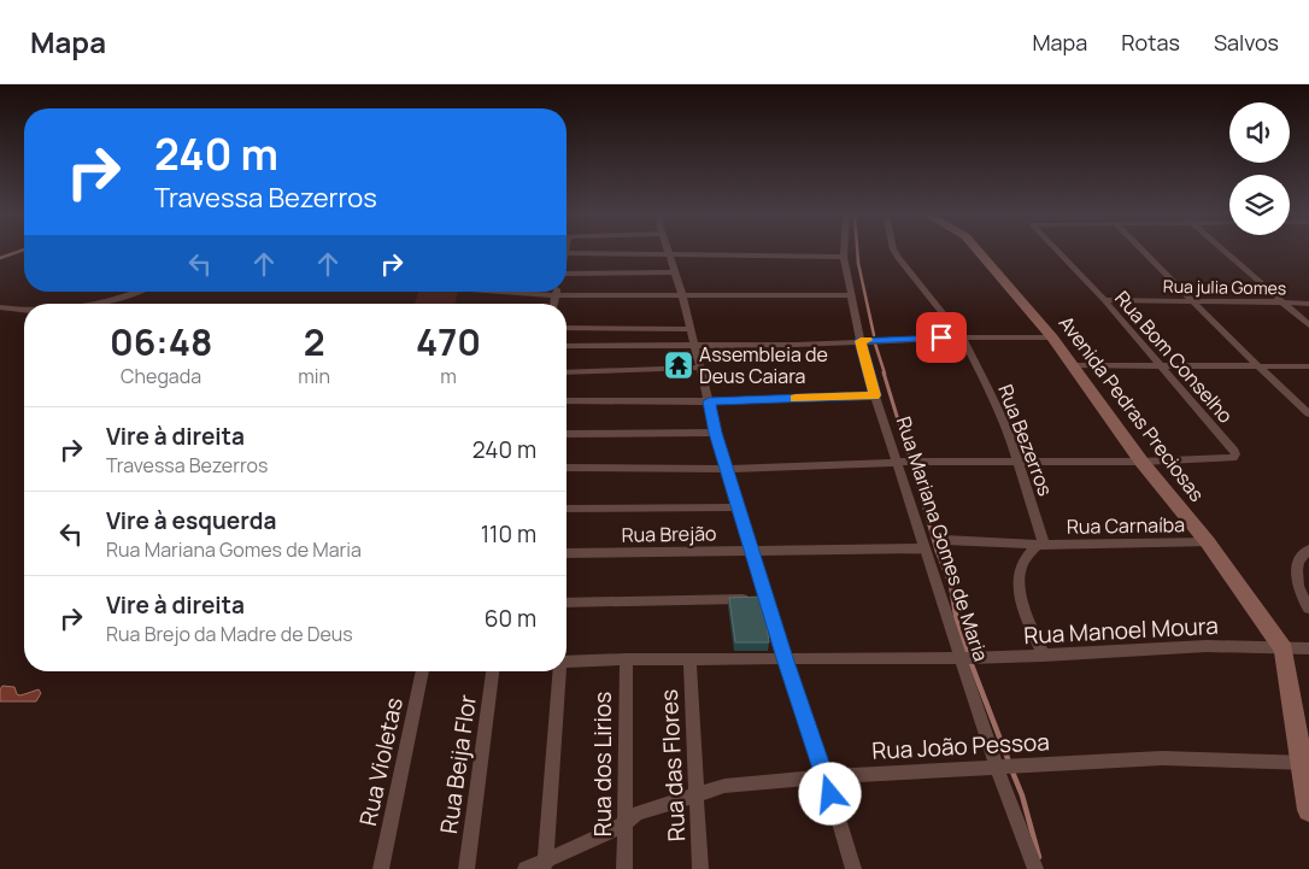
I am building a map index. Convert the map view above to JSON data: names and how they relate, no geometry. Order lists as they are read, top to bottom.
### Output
{
  "streets": {
    "main road": ["Avenida Pedras Preciosas"],
    "street": [
      "Rua julia Gomes",
      "Rua Bom Conselho",
      "Rua Bezerros",
      "Rua Carnaíba",
      "Rua Brejão",
      "Rua Mariana Gomes de Maria",
      "Rua Manoel Moura",
      "Rua João Pessoa",
      "Rua Violetas",
      "Rua Beija Flor",
      "Rua dos Lirios",
      "Rua das Flores"
    ]
  },
  "crossings": [
    ["Rua julia Gomes", "Rua Bom Conselho"],
    ["Avenida Pedras Preciosas", "Rua Carnaíba"],
    ["Avenida Pedras Preciosas", "Rua Manoel Moura"],
    ["Rua Bezerros", "Rua Carnaíba"],
    ["Rua Brejão", "Rua Mariana Gomes de Maria"],
    ["Rua Mariana Gomes de Maria", "Rua Manoel Moura"],
    ["Rua Mariana Gomes de Maria", "Rua João Pessoa"],
    ["Rua João Pessoa", "Rua dos Lirios"],
    ["Rua João Pessoa", "Rua das Flores"]
  ],
  "places": {
    "temple": ["Assembleia de Deus Caiara"]
  },
  "page": {
    "header": "Mapa",
    "nav": ["Mapa", "Rotas", "Salvos"],
    "turn": ["240 m", "Travessa Bezerros"],
    "eta": [
      "06:48",
      "Chegada",
      "2",
      "min",
      "470",
      "m"
    ],
    "list": [
      {
        "name": "Vire à direita",
        "note": "Travessa Bezerros",
        "value": "240 m"
      },
      {
        "name": "Vire à esquerda",
        "note": "Rua Mariana Gomes de Maria",
        "value": "110 m"
      },
      {
        "name": "Vire à direita",
        "note": "Rua Brejo da Madre de Deus",
        "value": "60 m"
      }
    ]
  }
}
